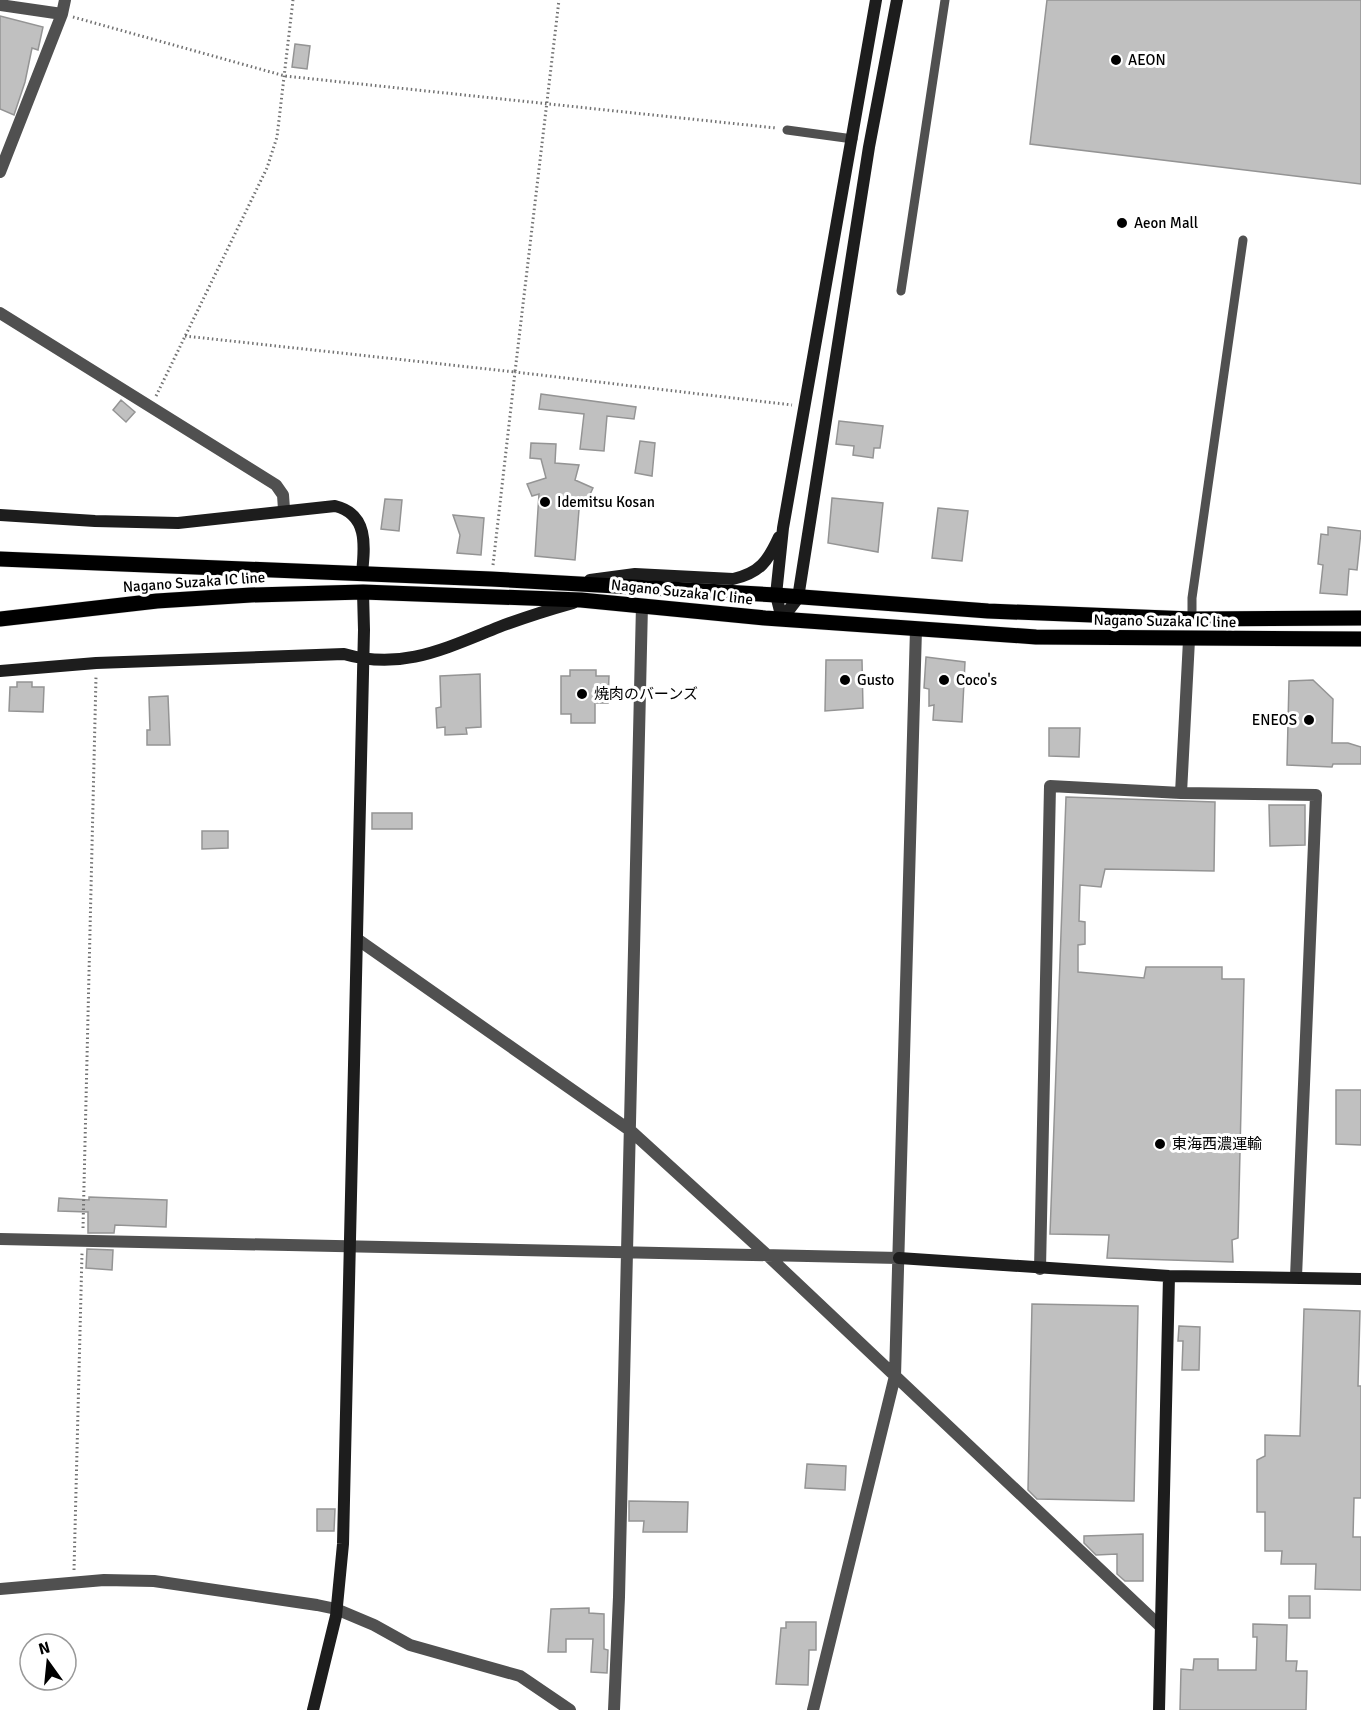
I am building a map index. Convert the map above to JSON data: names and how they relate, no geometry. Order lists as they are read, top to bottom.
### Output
{
  "streets": {
    "main road": ["Nagano Suzaka IC line"]
  },
  "places": [
    "AEON",
    "Aeon Mall",
    "Idemitsu Kosan",
    "Gusto",
    "Coco's",
    "焼肉のバーンズ",
    "ENEOS",
    "東海西濃運輸"
  ],
  "north": "top"
}
